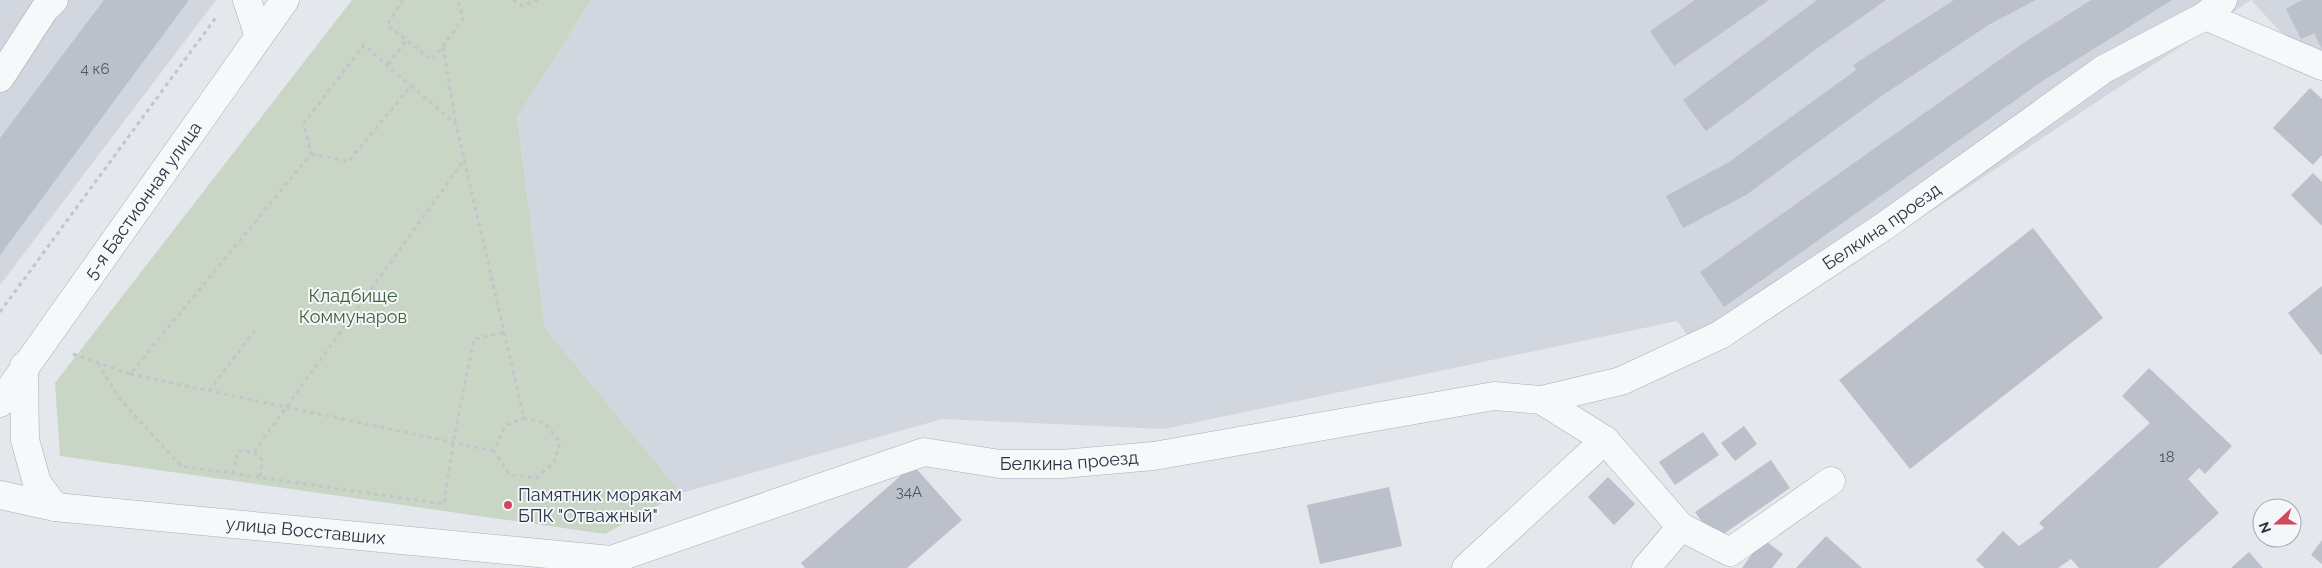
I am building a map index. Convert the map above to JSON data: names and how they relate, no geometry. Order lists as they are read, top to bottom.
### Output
{
  "streets": {
    "street": ["5-я Бастионная улица", "Белкина проезд", "улица Восставших"]
  },
  "crossings": [
    ["Белкина проезд", "улица Восставших"]
  ],
  "parks": ["Кладбище Коммунаров"],
  "places": ["Памятник морякам БПК \"Отважный\""],
  "house_numbers": ["4 к6", "18", "34А"],
  "north": "left"
}
